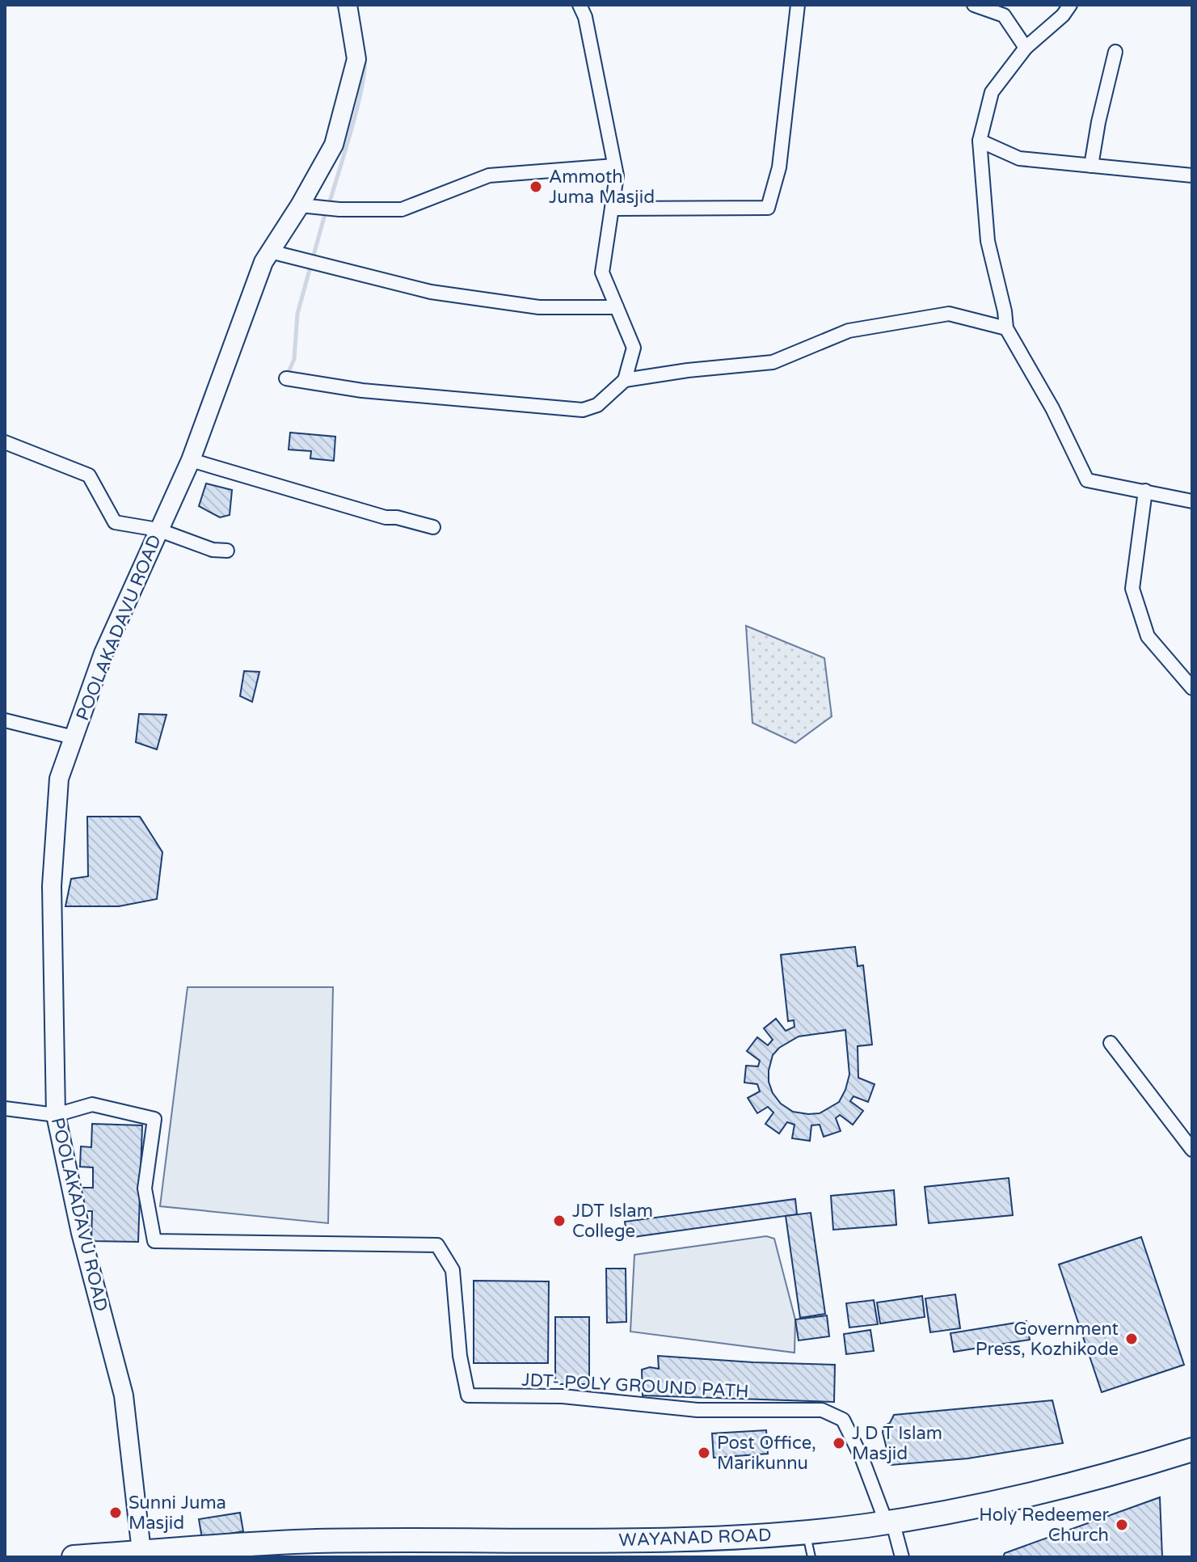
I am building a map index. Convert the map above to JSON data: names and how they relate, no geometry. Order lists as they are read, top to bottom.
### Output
{
  "streets": {
    "highway": ["WAYANAD ROAD"],
    "street": ["POOLAKADAVU ROAD", "JDT- POLY GROUND PATH"]
  },
  "crossings": [
    ["POOLAKADAVU ROAD", "JDT- POLY GROUND PATH"],
    ["POOLAKADAVU ROAD", "WAYANAD ROAD"],
    ["JDT- POLY GROUND PATH", "WAYANAD ROAD"]
  ],
  "places": [
    "Ammoth Juma Masjid",
    "JDT Islam College",
    "Government Press, Kozhikode",
    "J D T Islam Masjid",
    "Post Office, Marikunnu",
    "Sunni Juma Masjid",
    "Holy Redeemer Church"
  ]
}
